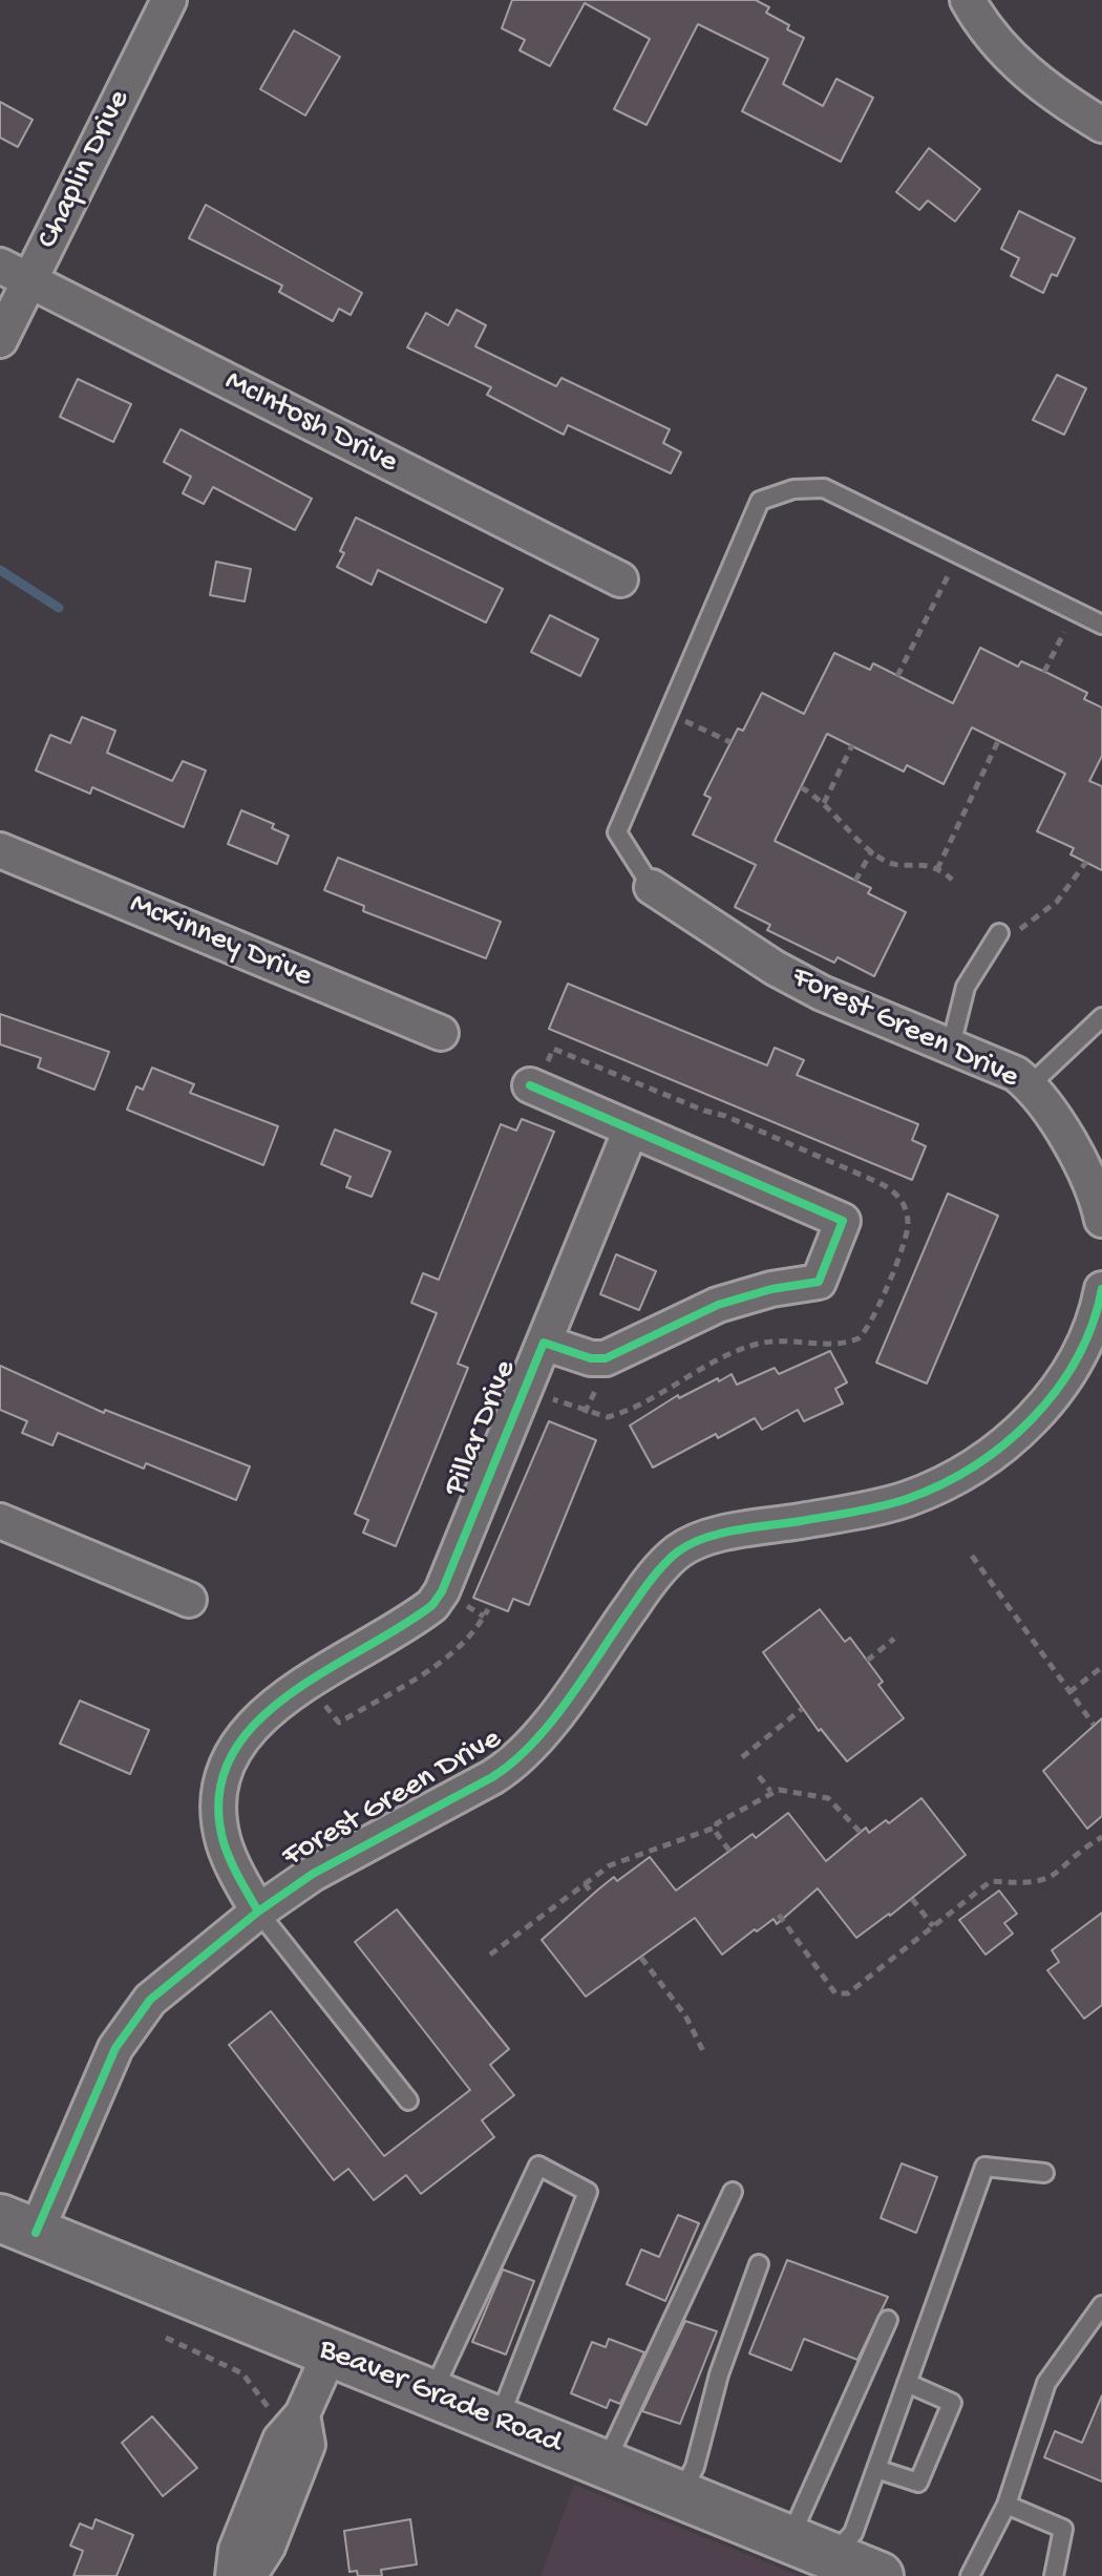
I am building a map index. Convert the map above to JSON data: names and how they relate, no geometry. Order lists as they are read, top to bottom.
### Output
{
  "streets": {
    "main road": ["Beaver Grade Road"],
    "street": [
      "Chaplin Drive",
      "McIntosh Drive",
      "McKinney Drive",
      "Forest Green Drive",
      "Pillar Drive"
    ]
  },
  "crossings": [
    ["Chaplin Drive", "McIntosh Drive"],
    ["Forest Green Drive", "Pillar Drive"],
    ["Forest Green Drive", "Beaver Grade Road"]
  ]
}
